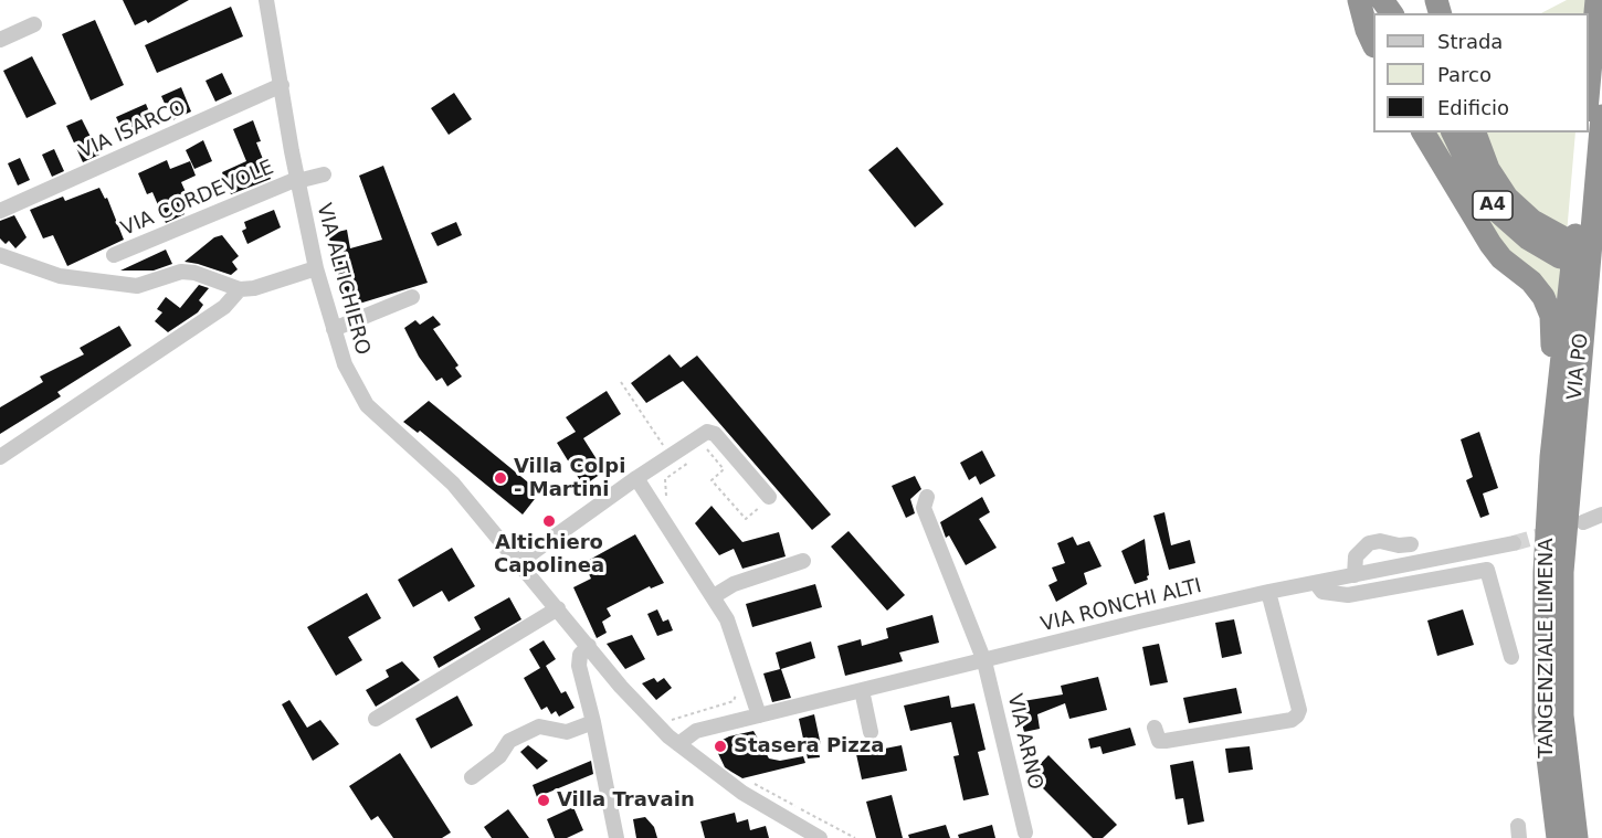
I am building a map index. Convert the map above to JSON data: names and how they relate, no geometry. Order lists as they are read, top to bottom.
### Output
{
  "streets": {
    "highway": ["A4", "VIA PO", "TANGENZIALE LIMENA"],
    "street": [
      "VIA ISARCO",
      "VIA CORDEVOLE",
      "VIA ALTICHIERO",
      "VIA RONCHI ALTI",
      "VIA ARNO"
    ]
  },
  "crossings": [
    ["VIA ISARCO", "VIA ALTICHIERO"],
    ["VIA CORDEVOLE", "VIA ALTICHIERO"],
    ["VIA ALTICHIERO", "VIA RONCHI ALTI"],
    ["VIA PO", "TANGENZIALE LIMENA"],
    ["VIA RONCHI ALTI", "VIA ARNO"]
  ],
  "places": [
    "Villa Colpi - Martini",
    "Altichiero Capolinea",
    "Stasera Pizza",
    "Villa Travain"
  ],
  "legend": ["Strada", "Parco", "Edificio"]
}
